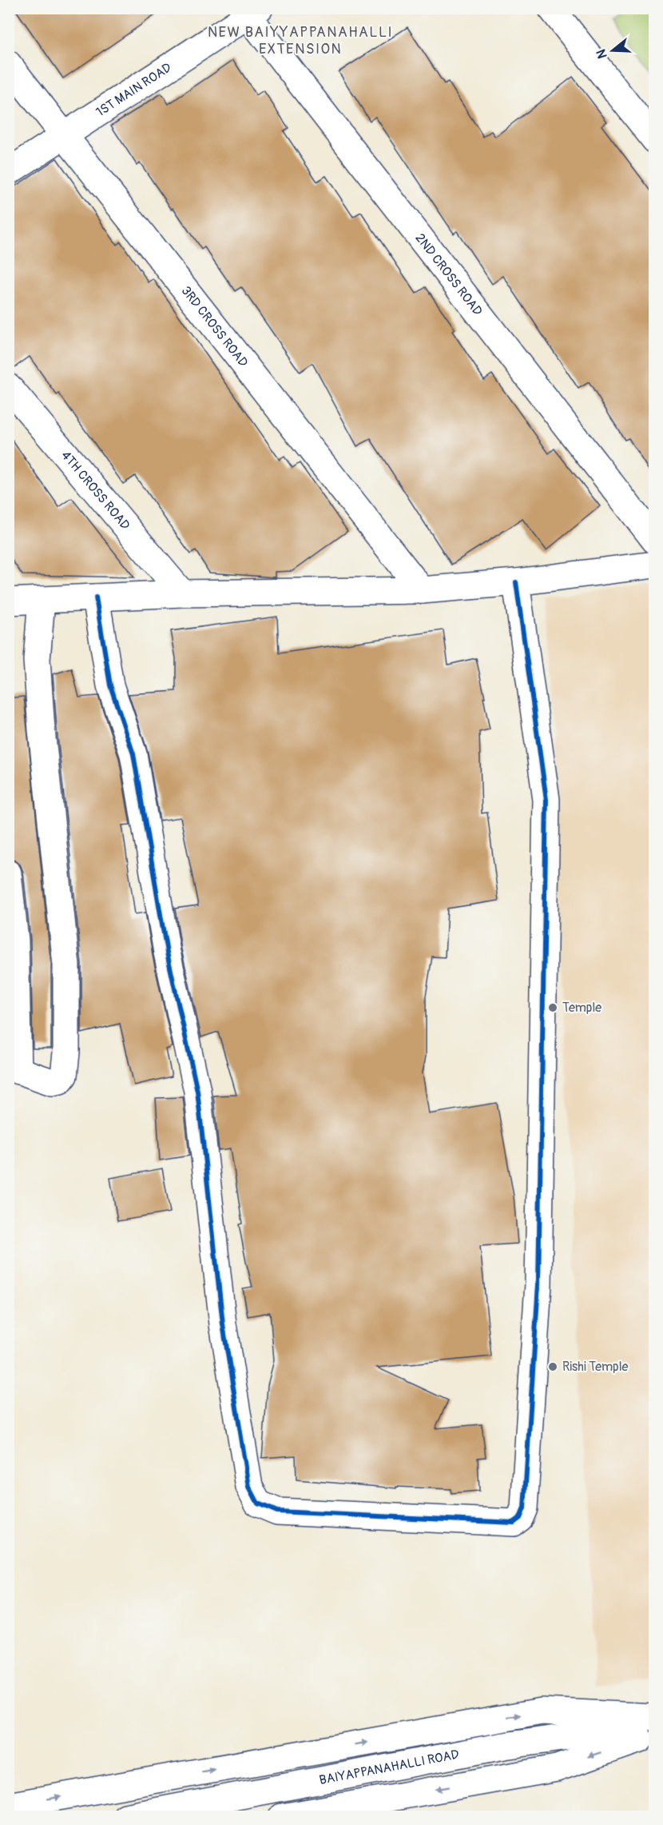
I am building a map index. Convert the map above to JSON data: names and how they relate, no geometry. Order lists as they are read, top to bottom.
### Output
{
  "streets": {
    "street": [
      "1ST MAIN ROAD",
      "2ND CROSS ROAD",
      "3RD CROSS ROAD",
      "4TH CROSS ROAD",
      "BAIYAPPANAHALLI ROAD"
    ]
  },
  "crossings": [
    ["1ST MAIN ROAD", "2ND CROSS ROAD"],
    ["1ST MAIN ROAD", "3RD CROSS ROAD"]
  ],
  "districts": ["NEW BAIYYAPPANAHALLI EXTENSION"],
  "places": ["Temple", "Rishi Temple"],
  "north": "left"
}
